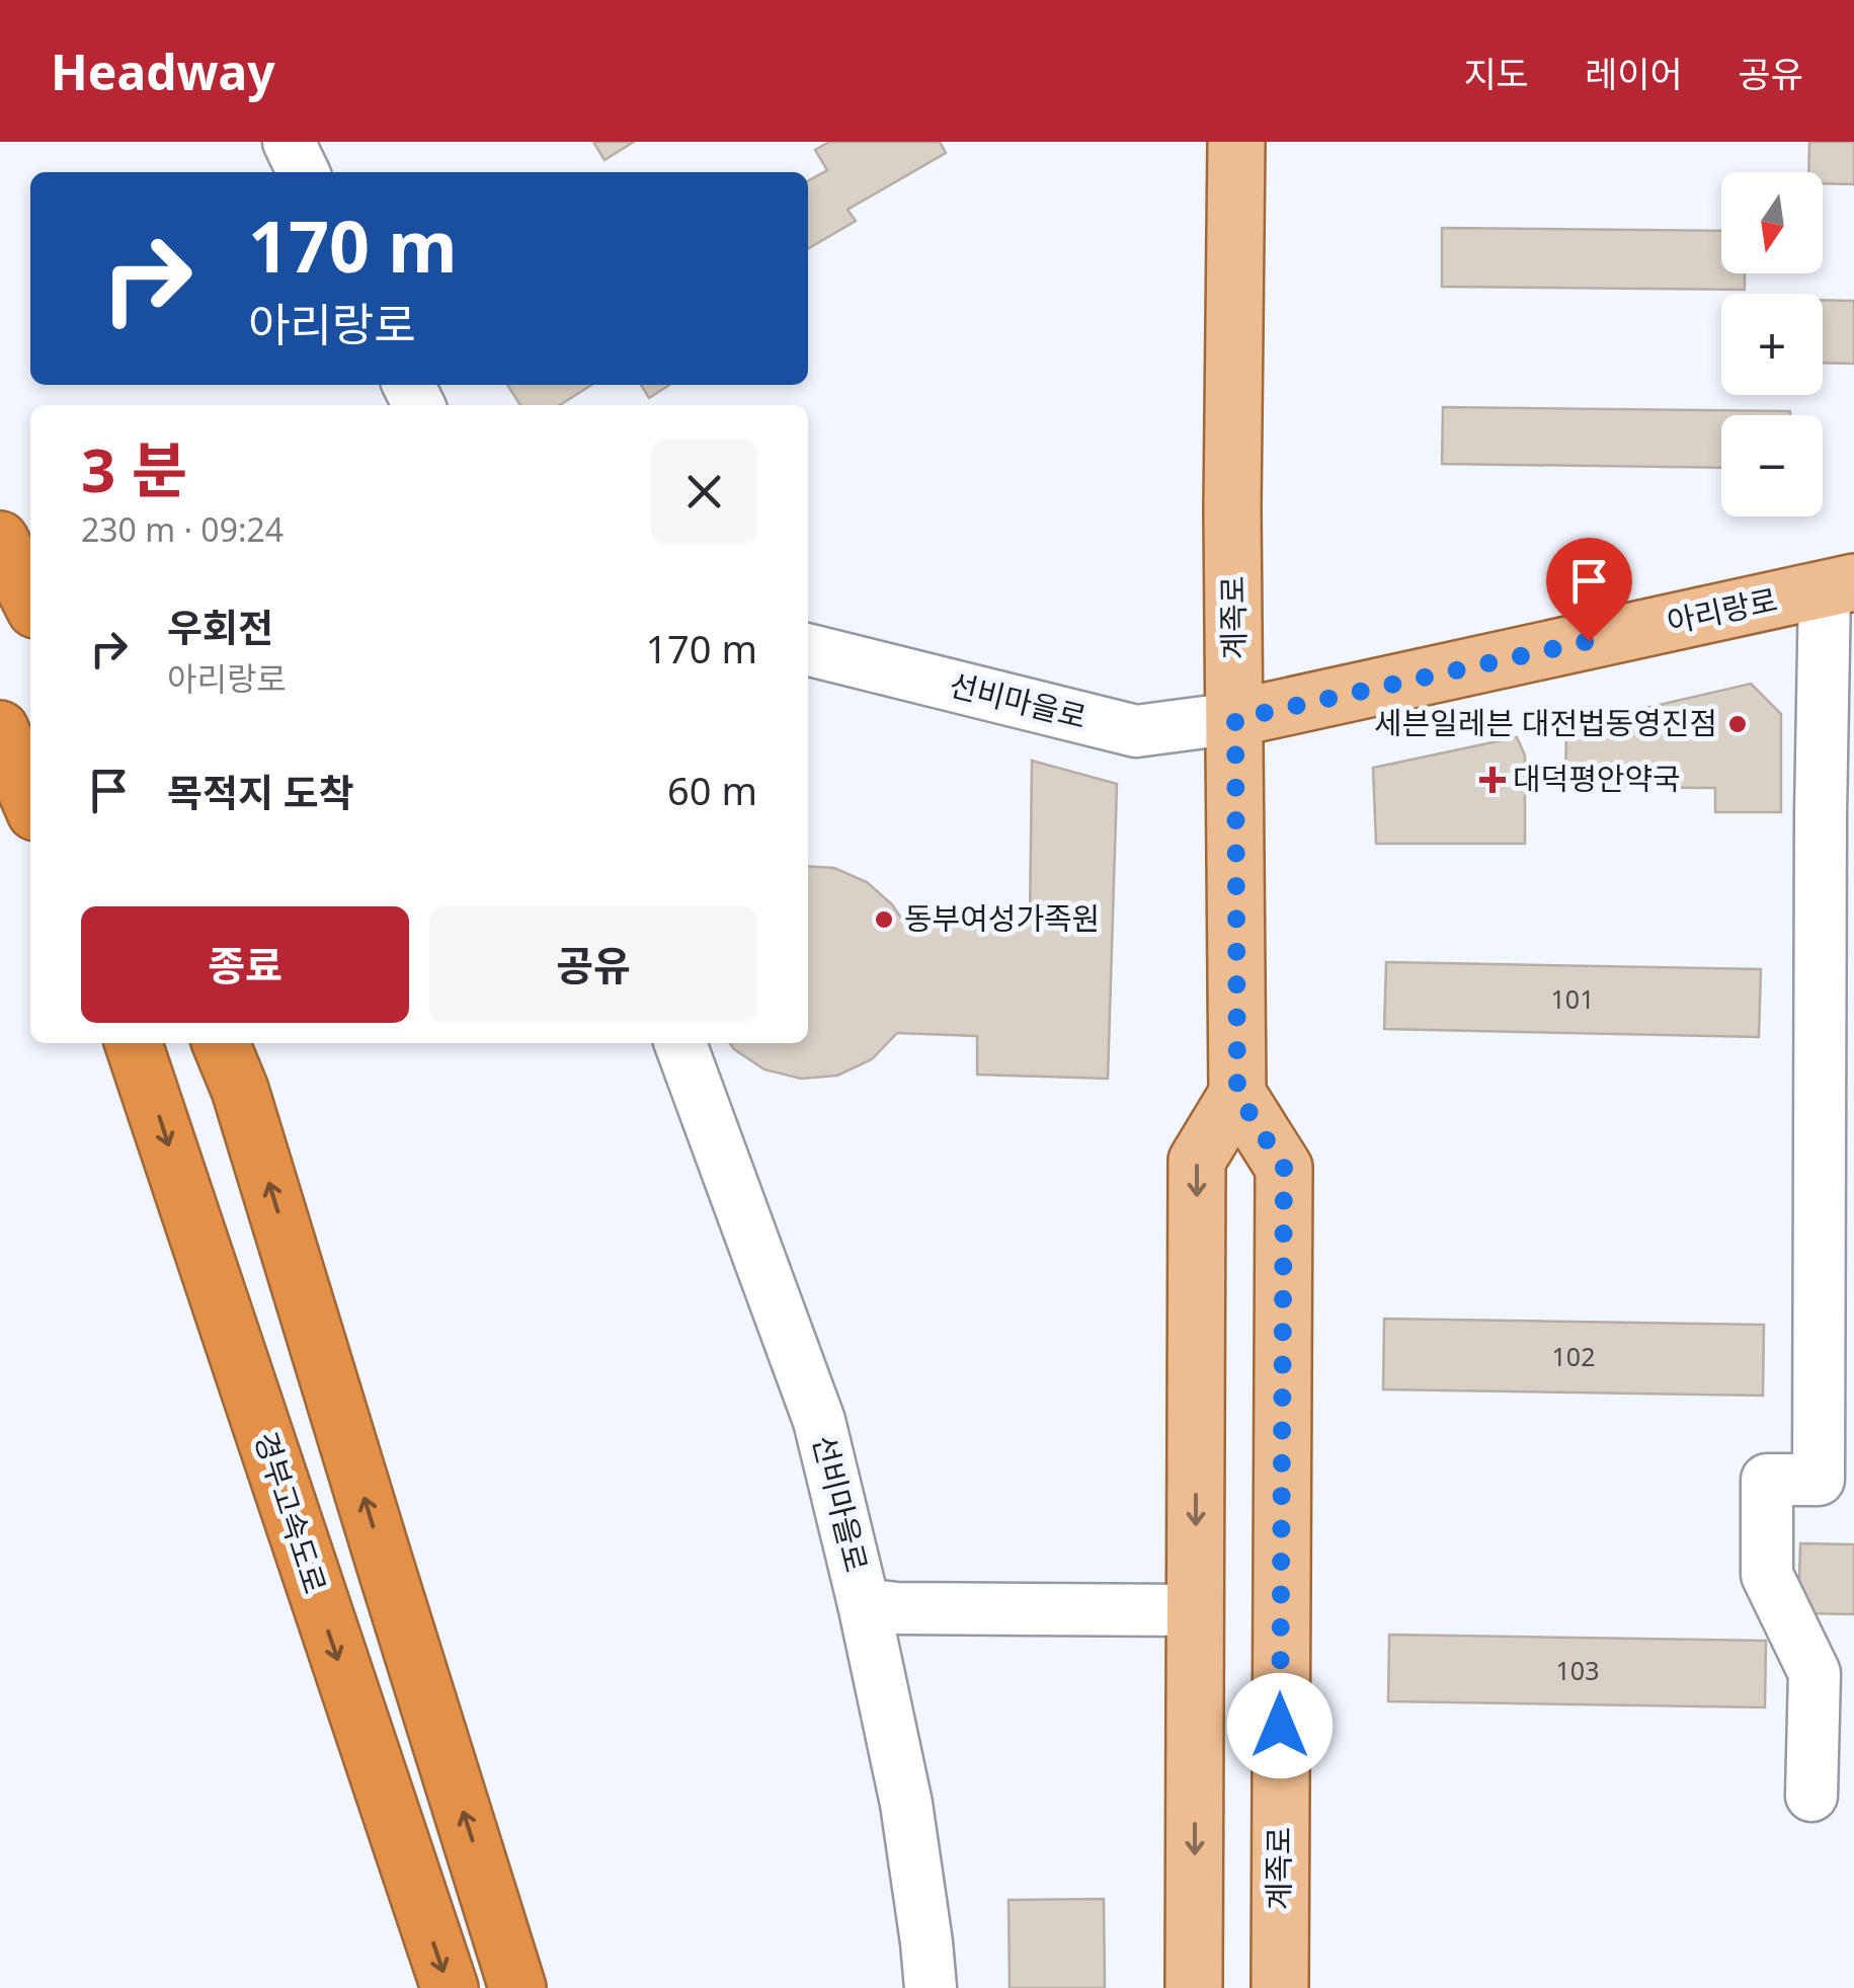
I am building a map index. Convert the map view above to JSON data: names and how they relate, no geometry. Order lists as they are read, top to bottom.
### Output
{
  "streets": {
    "highway": ["경부고속도로"],
    "main road": ["아리랑로", "계족로"],
    "street": ["선비마을로"]
  },
  "crossings": [
    ["아리랑로", "계족로"],
    ["아리랑로", "선비마을로"],
    ["계족로", "선비마을로"]
  ],
  "places": {
    "other": ["세븐일레븐 대전법동영진점", "동부여성가족원"],
    "health": ["대덕평안약국"]
  },
  "house_numbers": ["101", "102", "103"],
  "north": "bottom",
  "page": {
    "header": "Headway",
    "nav": ["지도", "레이어", "공유"],
    "map_buttons": ["+", "−"],
    "turn": ["170 m", "아리랑로"],
    "heading": ["3 분", "230 m · 09:24"],
    "list": [
      {
        "name": "우회전",
        "note": "아리랑로",
        "value": "170 m"
      },
      {
        "name": "목적지 도착",
        "value": "60 m"
      }
    ],
    "buttons": ["종료", "공유"]
  }
}
